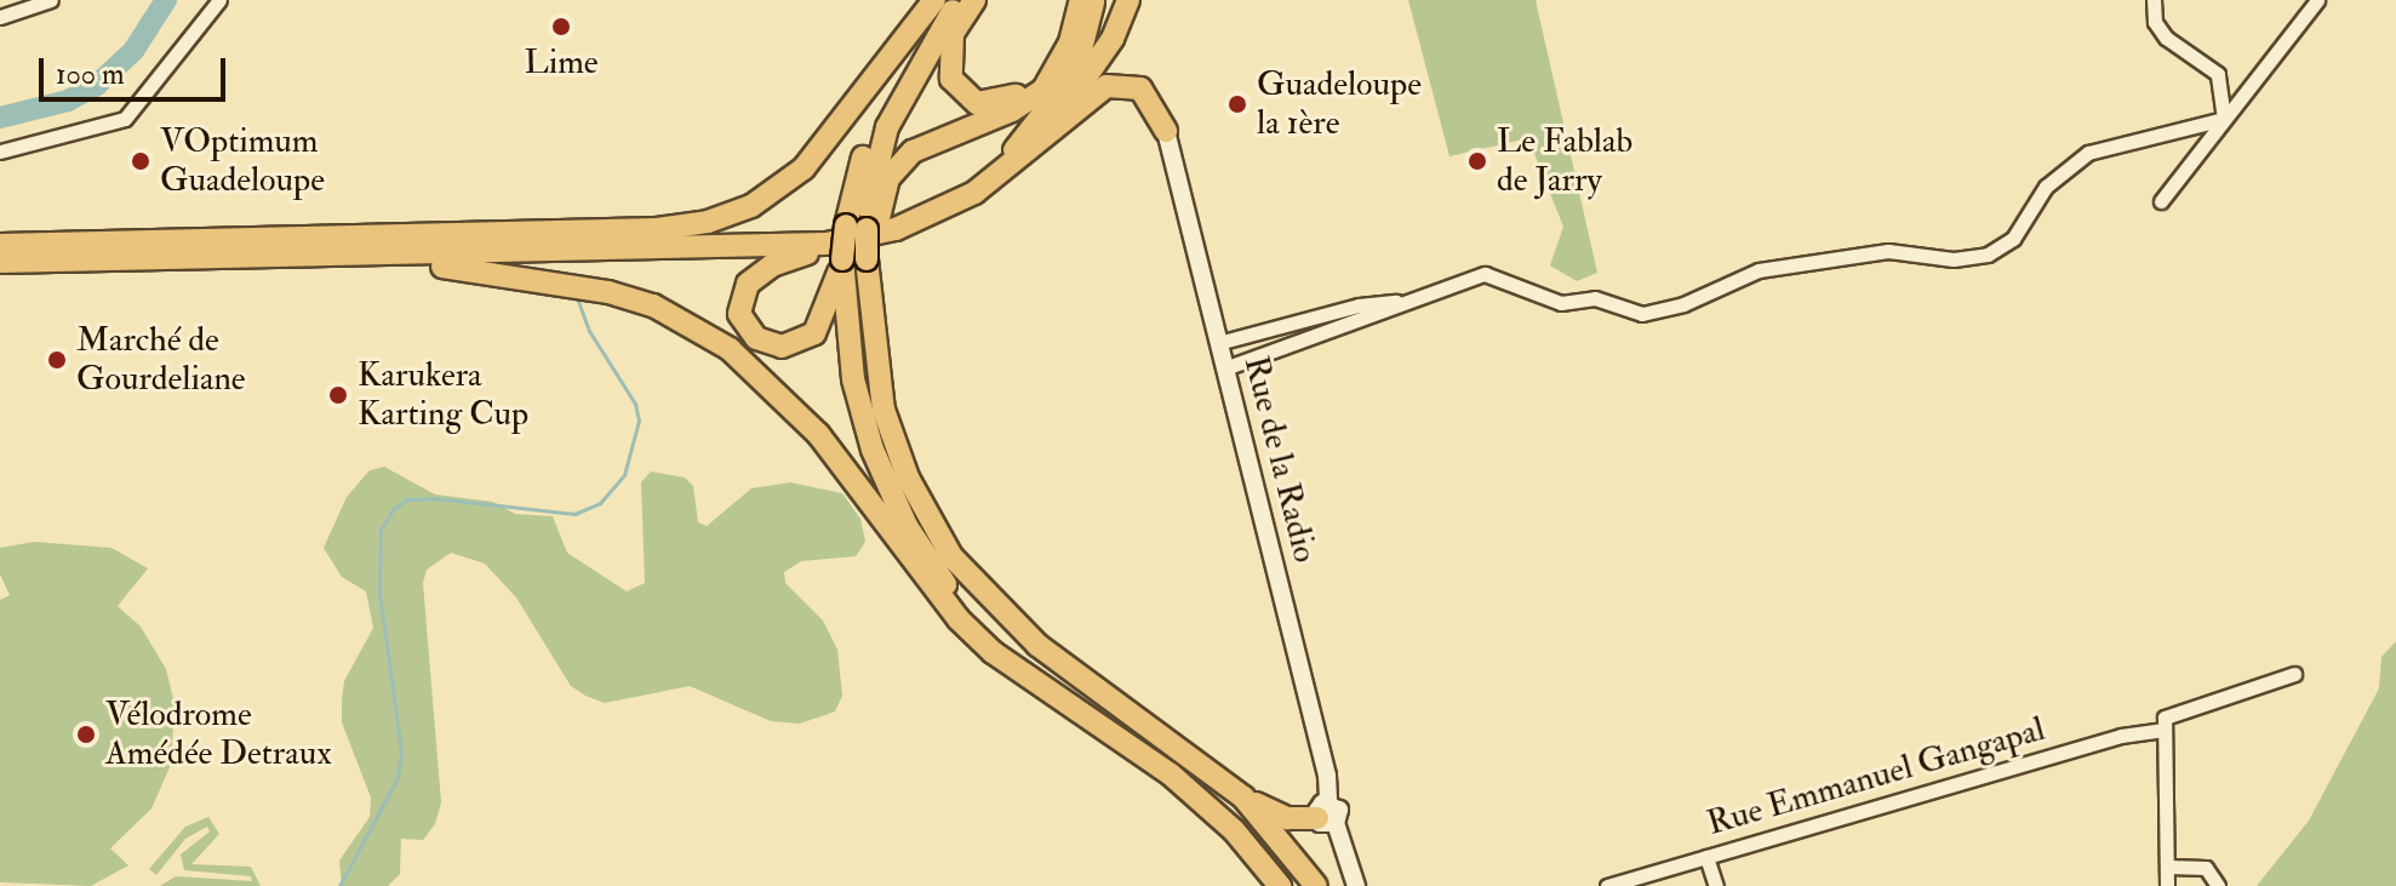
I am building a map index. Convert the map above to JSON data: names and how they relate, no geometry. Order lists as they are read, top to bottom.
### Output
{
  "streets": {
    "street": ["Rue de la Radio", "Rue Emmanuel Gangapal"]
  },
  "places": [
    "Lime",
    "Guadeloupe la 1ère",
    "VOptimum Guadeloupe",
    "Le Fablab de Jarry",
    "Marché de Gourdeliane",
    "Karukera Karting Cup",
    "Vélodrome Amédée Detraux"
  ],
  "scale_bar": "100 m"
}
